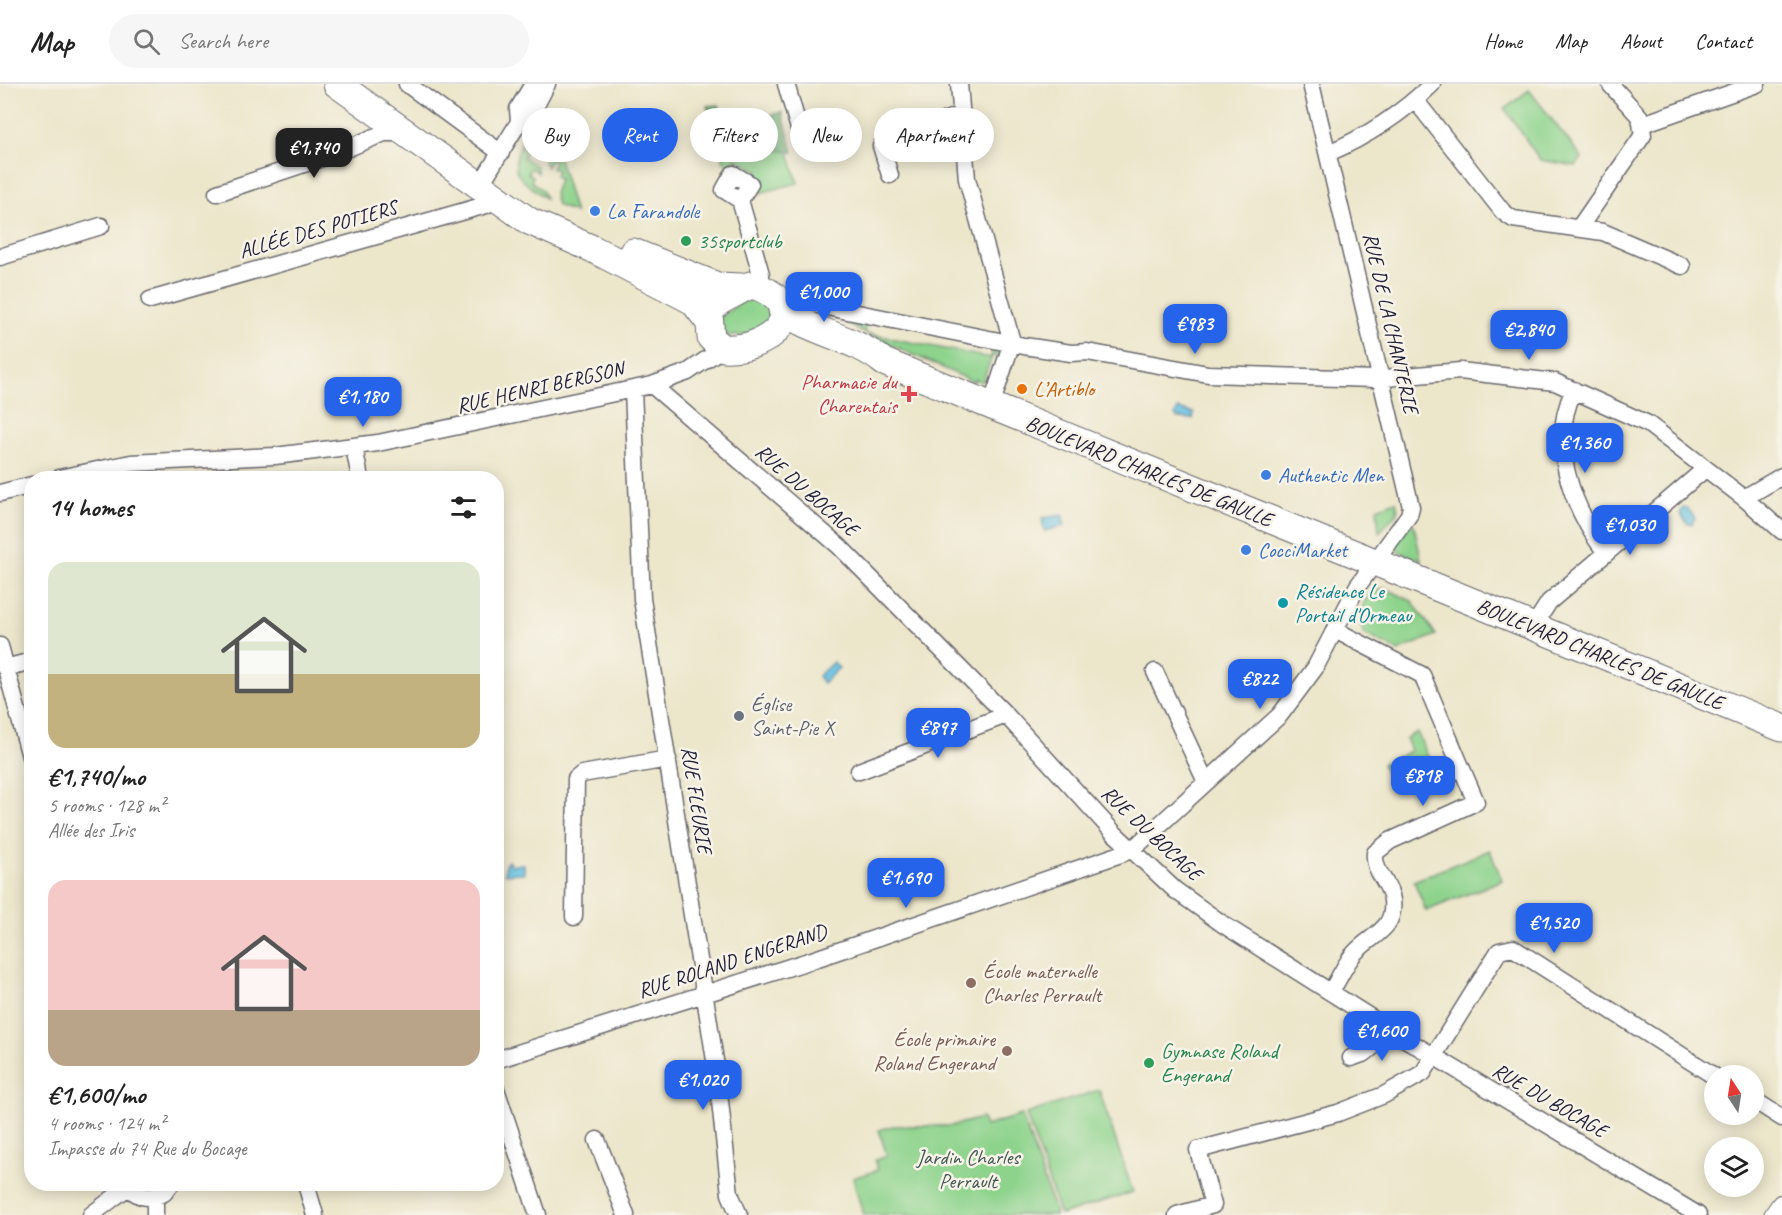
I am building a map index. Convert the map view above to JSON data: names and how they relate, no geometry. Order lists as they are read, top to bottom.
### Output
{
  "streets": {
    "main road": ["BOULEVARD CHARLES DE GAULLE"],
    "street": [
      "ALLÉE DES POTIERS",
      "RUE DE LA CHANTERIE",
      "RUE HENRI BERGSON",
      "RUE DU BOCAGE",
      "RUE FLEURIE",
      "RUE ROLAND ENGERAND"
    ]
  },
  "crossings": [
    ["RUE DE LA CHANTERIE", "BOULEVARD CHARLES DE GAULLE"],
    ["RUE DE LA CHANTERIE", "RUE ROLAND ENGERAND"],
    ["RUE HENRI BERGSON", "RUE DU BOCAGE"],
    ["RUE HENRI BERGSON", "RUE FLEURIE"],
    ["BOULEVARD CHARLES DE GAULLE", "RUE ROLAND ENGERAND"],
    ["RUE DU BOCAGE", "RUE ROLAND ENGERAND"],
    ["RUE FLEURIE", "RUE ROLAND ENGERAND"]
  ],
  "parks": ["Jardin Charles Perrault"],
  "places": {
    "other": [
      "La Farandole",
      "35sportclub",
      "L’Artiblo",
      "Authentic Men",
      "CocciMarket",
      "Résidence Le Portail d'Ormeau",
      "Église Saint-Pie X",
      "École maternelle Charles Perrault",
      "École primaire Roland Engerand",
      "Gymnase Roland Engerand"
    ],
    "health": ["Pharmacie du Charentais"]
  },
  "north": "top",
  "page": {
    "header": "Map",
    "search": "Search here",
    "nav": [
      "Home",
      "Map",
      "About",
      "Contact"
    ],
    "chip": [
      "Buy",
      "Rent",
      "Filters",
      "New",
      "Apartment"
    ],
    "price": [
      "€1,740",
      "€1,000",
      "€983",
      "€2,840",
      "€1,180",
      "€1,360",
      "€1,030",
      "€822",
      "€897",
      "€818",
      "€1,690",
      "€1,520",
      "€1,600",
      "€1,020"
    ],
    "heading": "14 homes",
    "list": [
      {
        "name": "€1,740/mo",
        "note": "5 rooms · 128 m² · Allée des Iris"
      },
      {
        "name": "€1,600/mo",
        "note": "4 rooms · 124 m² · Impasse du 74 Rue du Bocage"
      }
    ]
  }
}
